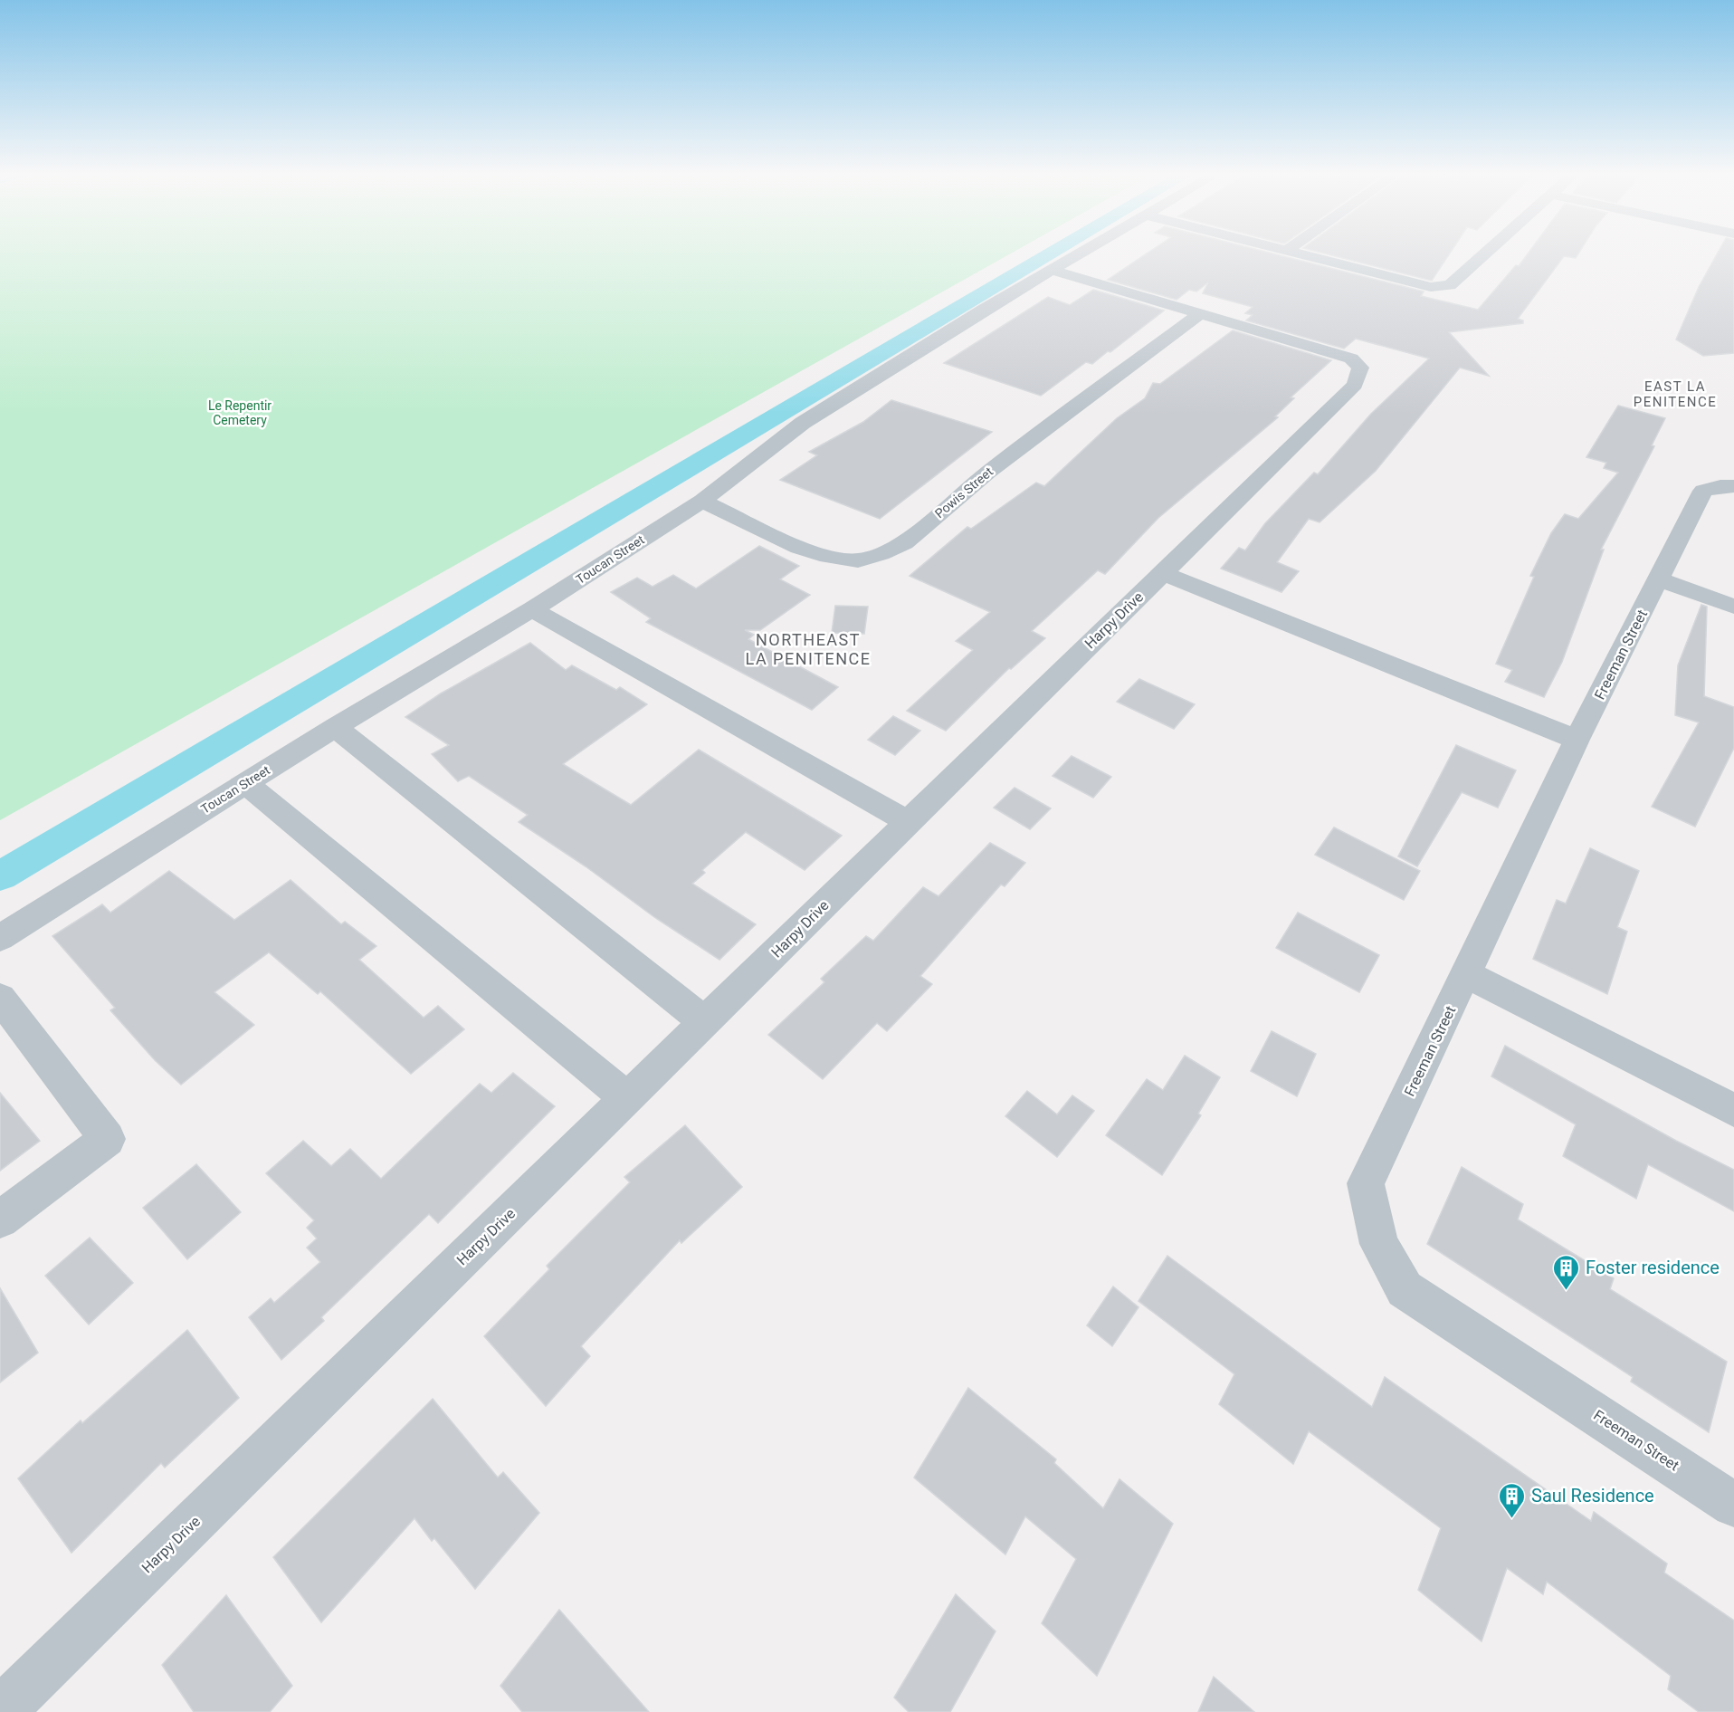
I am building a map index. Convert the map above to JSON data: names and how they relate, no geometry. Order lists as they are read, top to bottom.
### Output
{
  "streets": {
    "street": [
      "Powis Street",
      "Toucan Street",
      "Harpy Drive",
      "Freeman Street"
    ]
  },
  "crossings": [
    ["Powis Street", "Toucan Street"],
    ["Powis Street", "Harpy Drive"],
    ["Toucan Street", "Harpy Drive"]
  ],
  "districts": ["EAST LA PENITENCE", "NORTHEAST LA PENITENCE"],
  "parks": ["Le Repentir Cemetery"],
  "places": {
    "building": ["Foster residence", "Saul Residence"]
  }
}
